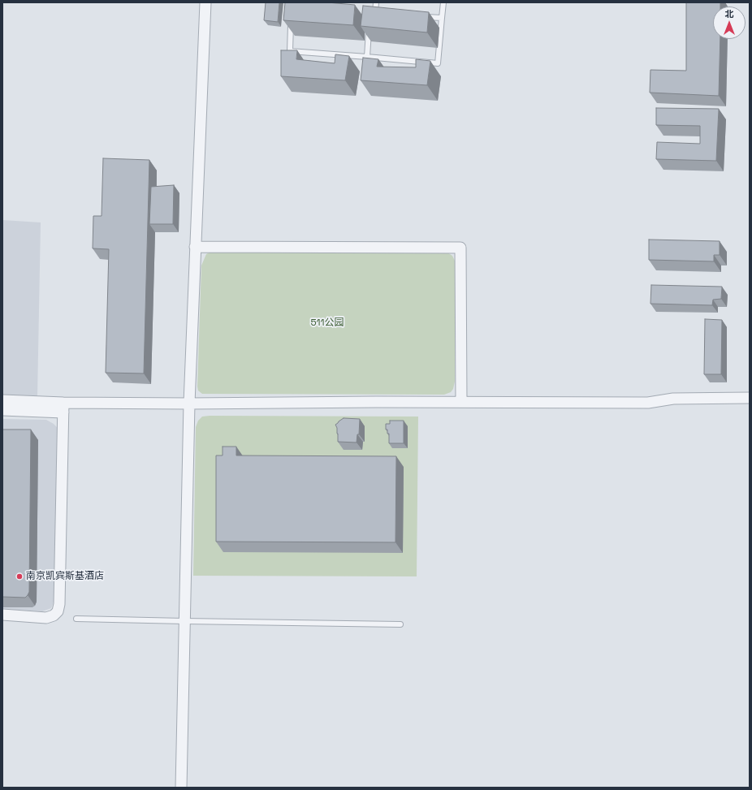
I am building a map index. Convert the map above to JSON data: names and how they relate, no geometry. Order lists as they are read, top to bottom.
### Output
{
  "parks": ["511公园"],
  "places": ["南京凯宾斯基酒店"],
  "north": "top"
}
